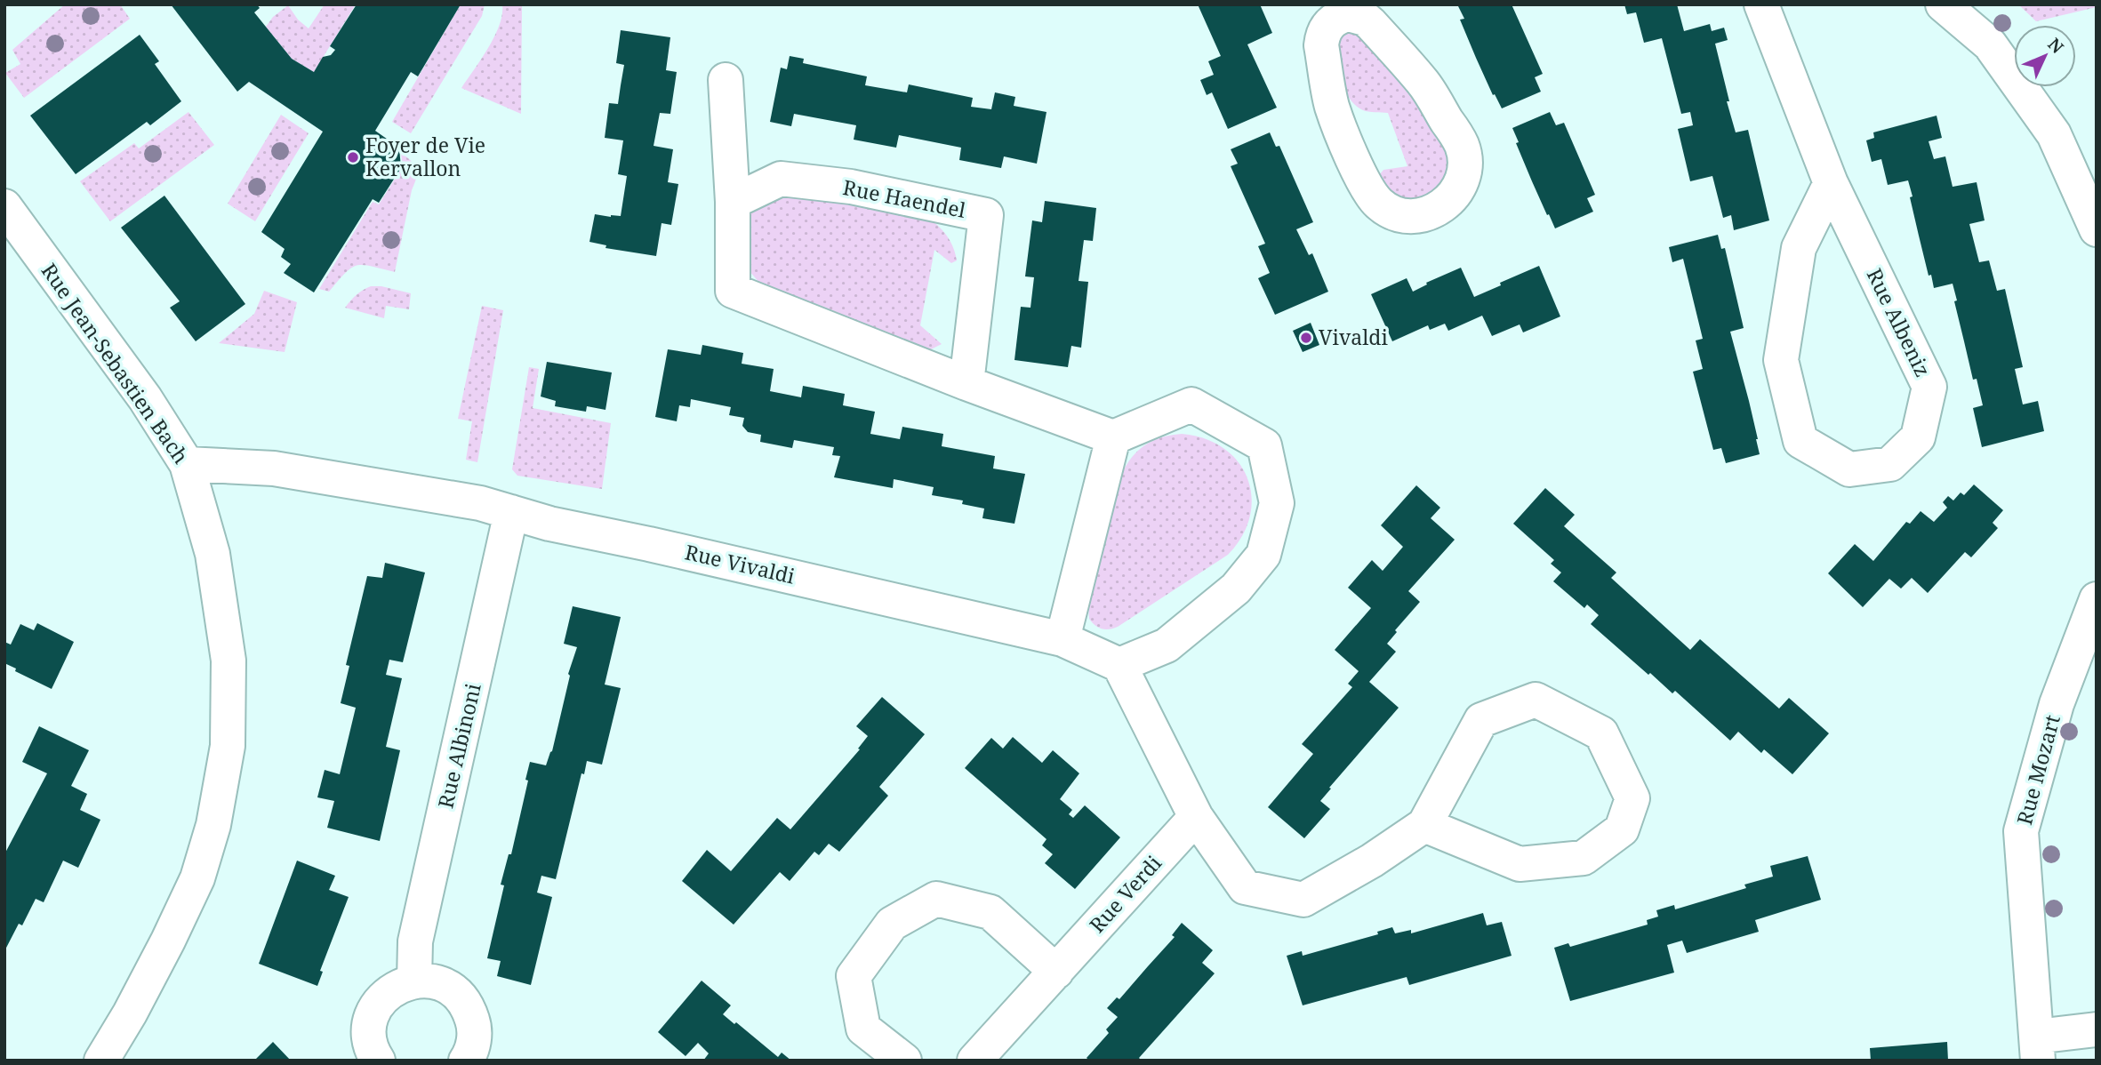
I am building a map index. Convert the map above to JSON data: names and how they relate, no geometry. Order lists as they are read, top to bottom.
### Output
{
  "streets": {
    "street": [
      "Rue Haendel",
      "Rue Albeniz",
      "Rue Jean-Sebastien Bach",
      "Rue Vivaldi",
      "Rue Albinoni",
      "Rue Mozart",
      "Rue Verdi"
    ]
  },
  "crossings": [
    ["Rue Jean-Sebastien Bach", "Rue Vivaldi"],
    ["Rue Vivaldi", "Rue Albinoni"]
  ],
  "places": ["Foyer de Vie Kervallon", "Vivaldi"],
  "north": "top right"
}
